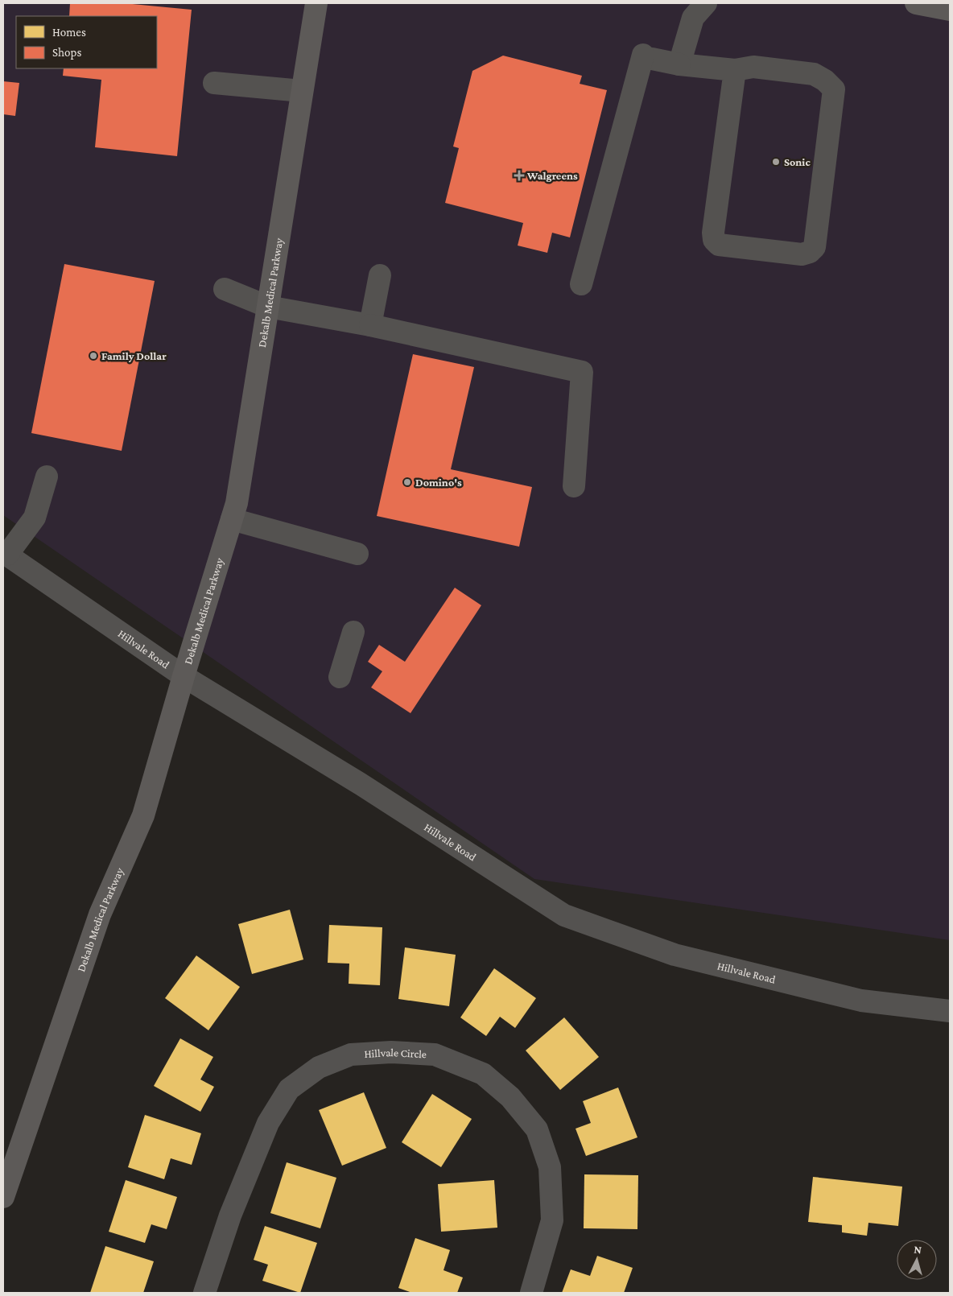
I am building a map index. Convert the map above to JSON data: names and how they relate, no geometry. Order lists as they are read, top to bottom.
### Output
{
  "streets": {
    "main road": ["Dekalb Medical Parkway"],
    "street": ["Hillvale Road", "Hillvale Circle"]
  },
  "crossings": [
    ["Dekalb Medical Parkway", "Hillvale Road"]
  ],
  "places": {
    "other": ["Sonic", "Family Dollar", "Domino's"],
    "health": ["Walgreens"]
  },
  "legend": ["Homes", "Shops"],
  "north": "top"
}
